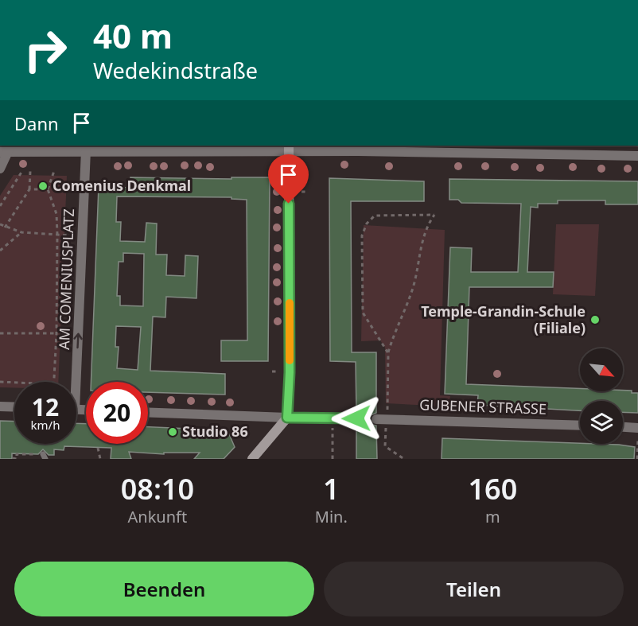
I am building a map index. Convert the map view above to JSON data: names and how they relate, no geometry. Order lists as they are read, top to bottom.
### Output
{
  "streets": {
    "street": ["AM COMENIUSPLATZ", "GUBENER STRASSE"]
  },
  "one_way": ["AM COMENIUSPLATZ"],
  "places": ["Comenius Denkmal", "Temple-Grandin-Schule (Filiale)", "Studio 86"],
  "north": "bottom right",
  "page": {
    "turn": ["40 m", "Wedekindstraße"],
    "then": "Dann",
    "speed": "12 km/h",
    "limit": "20",
    "eta": [
      "08:10",
      "Ankunft",
      "1",
      "Min.",
      "160",
      "m"
    ],
    "buttons": ["Beenden", "Teilen"]
  }
}
